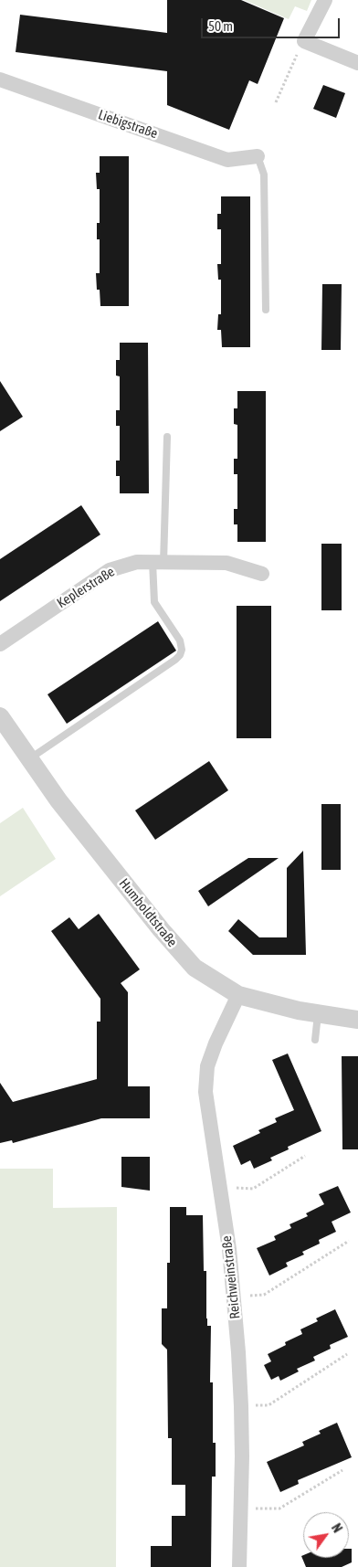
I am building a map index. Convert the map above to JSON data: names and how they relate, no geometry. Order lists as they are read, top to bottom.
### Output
{
  "streets": {
    "street": [
      "Liebigstraße",
      "Keplerstraße",
      "Humboldtstraße",
      "Reichweinstraße"
    ]
  },
  "crossings": [
    ["Humboldtstraße", "Reichweinstraße"]
  ],
  "scale_bar": "50 m",
  "north": "top right"
}
